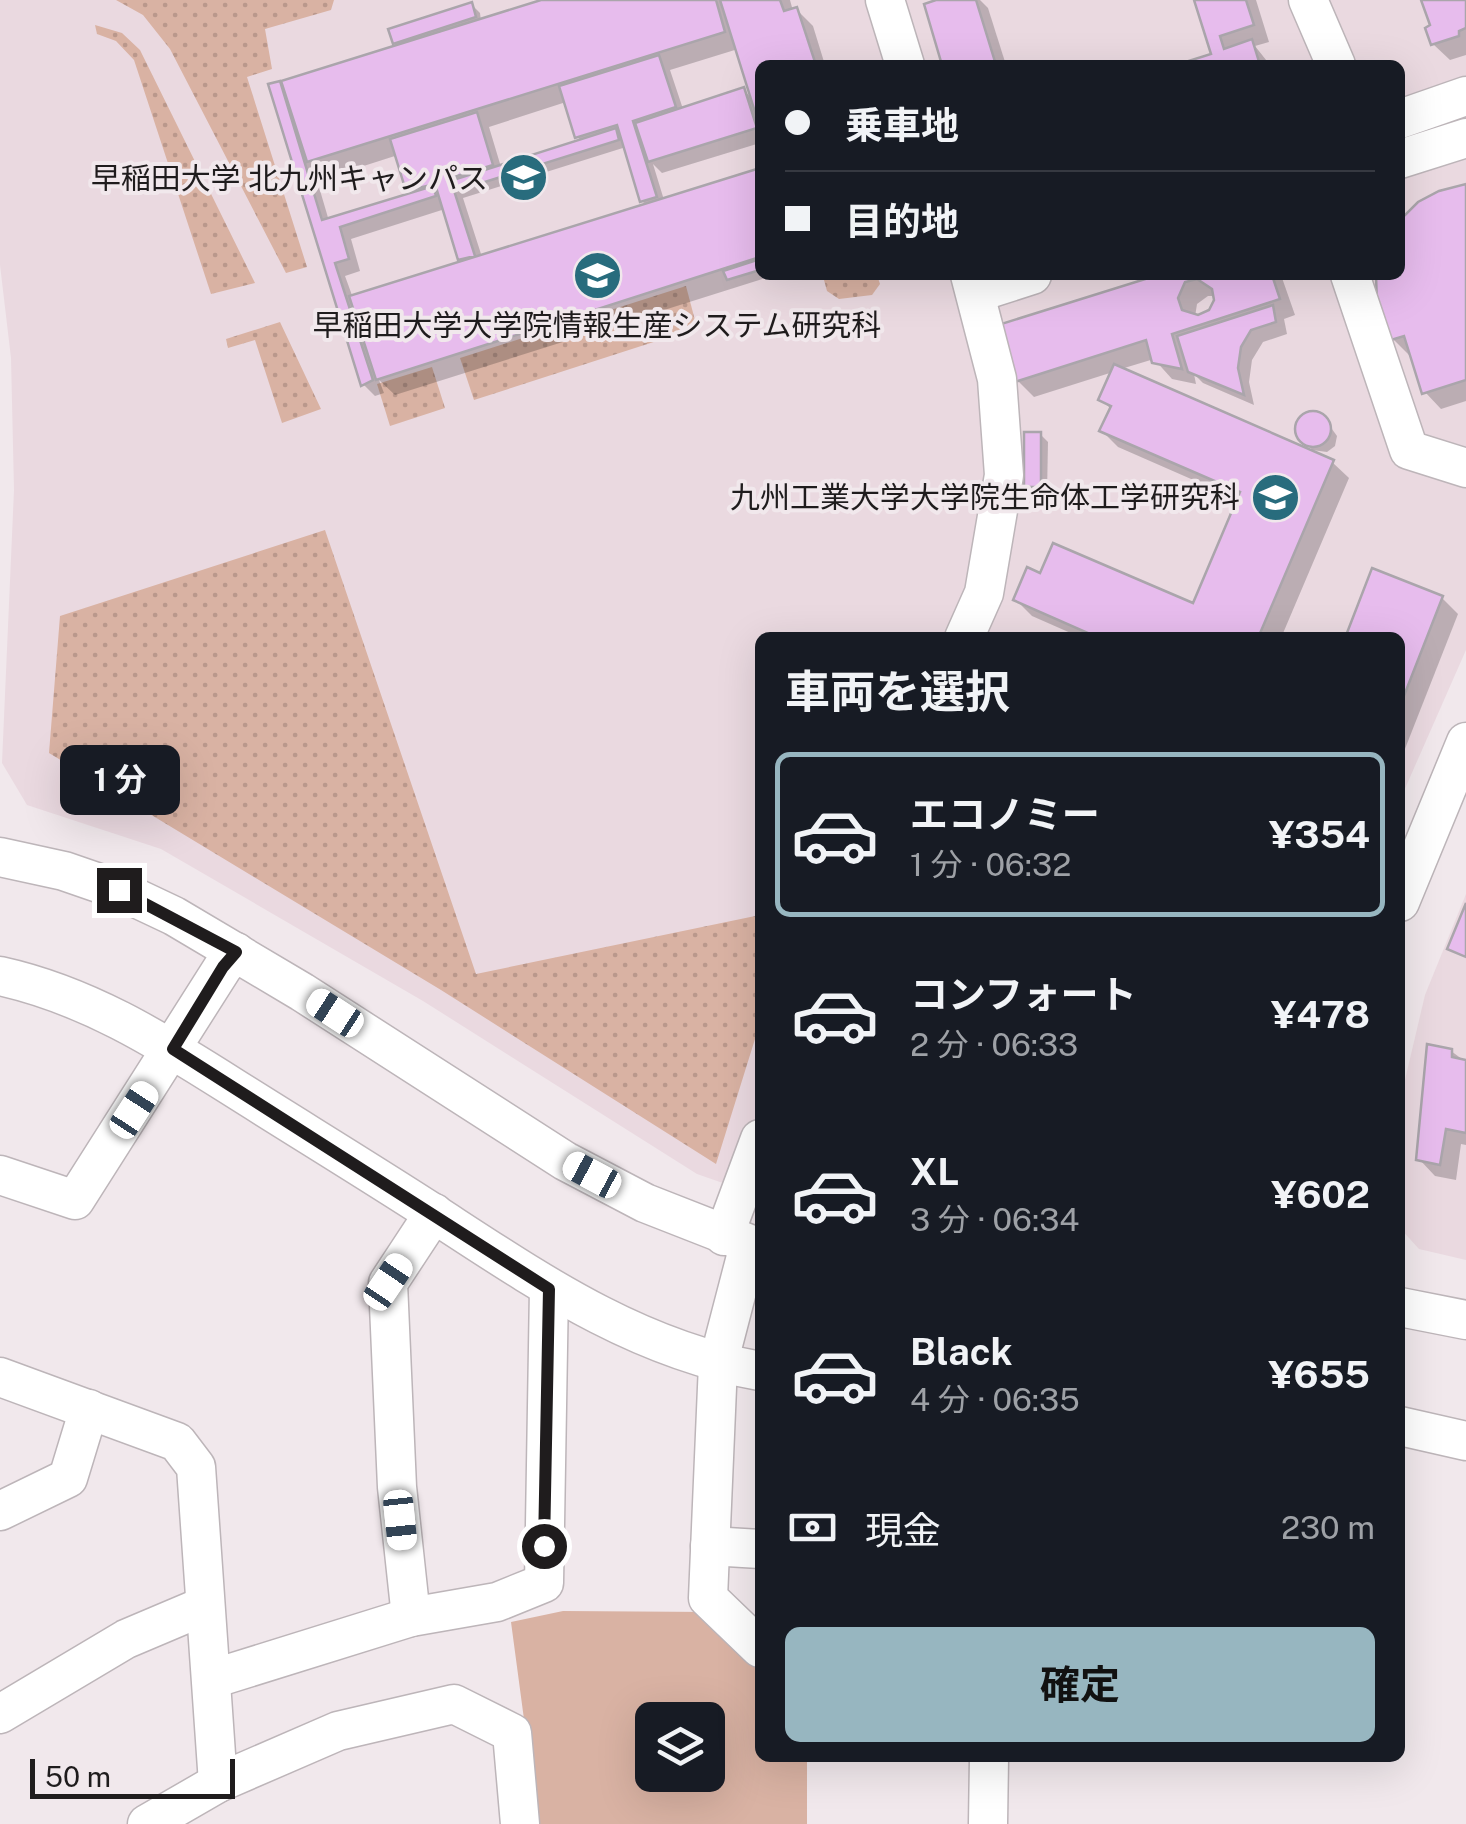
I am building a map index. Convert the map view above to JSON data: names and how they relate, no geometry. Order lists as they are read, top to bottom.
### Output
{
  "places": {
    "school or university": ["早稲田大学 北九州キャンパス", "早稲田大学大学院情報生産システム研究科", "九州工業大学大学院生命体工学研究科"]
  },
  "scale_bar": "50 m",
  "page": {
    "banner": ["乗車地", "目的地"],
    "heading": "車両を選択",
    "bubble": "1 分",
    "list": [
      {
        "name": "エコノミー",
        "note": "1 分 · 06:32",
        "value": "¥354"
      },
      {
        "name": "コンフォート",
        "note": "2 分 · 06:33",
        "value": "¥478"
      },
      {
        "name": "XL",
        "note": "3 分 · 06:34",
        "value": "¥602"
      },
      {
        "name": "Black",
        "note": "4 分 · 06:35",
        "value": "¥655"
      }
    ],
    "pay": ["現金", "230 m"],
    "buttons": "確定",
    "scale": "50 m"
  }
}
